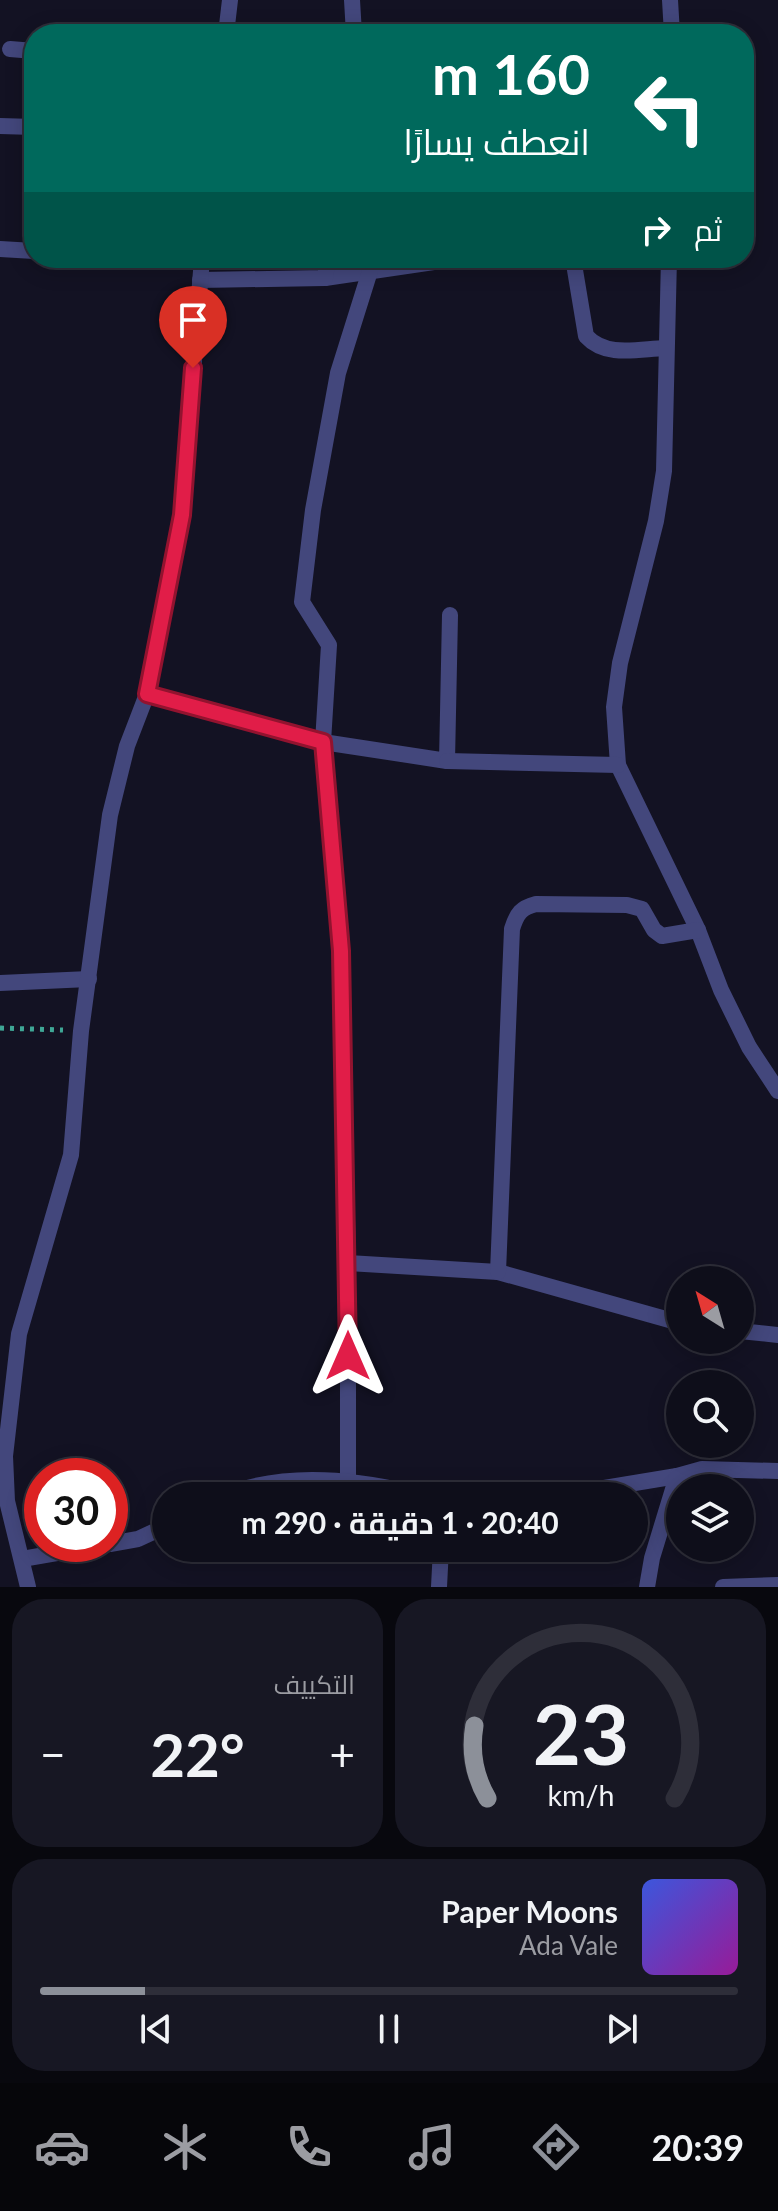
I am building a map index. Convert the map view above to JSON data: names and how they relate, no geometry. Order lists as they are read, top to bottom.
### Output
{
  "north": "top left",
  "page": {
    "turn": ["160 m", "انعطف يسارًا"],
    "then": "ثم",
    "limit": "30",
    "trip": "20:40 · 1 دقيقة · 290 m",
    "tile": "التكييف",
    "heat": ["−", "22°", "+"],
    "song": ["Paper Moons", "Ada Vale"],
    "tabs": "20:39",
    "gauge": ["23", "km/h"]
  }
}
